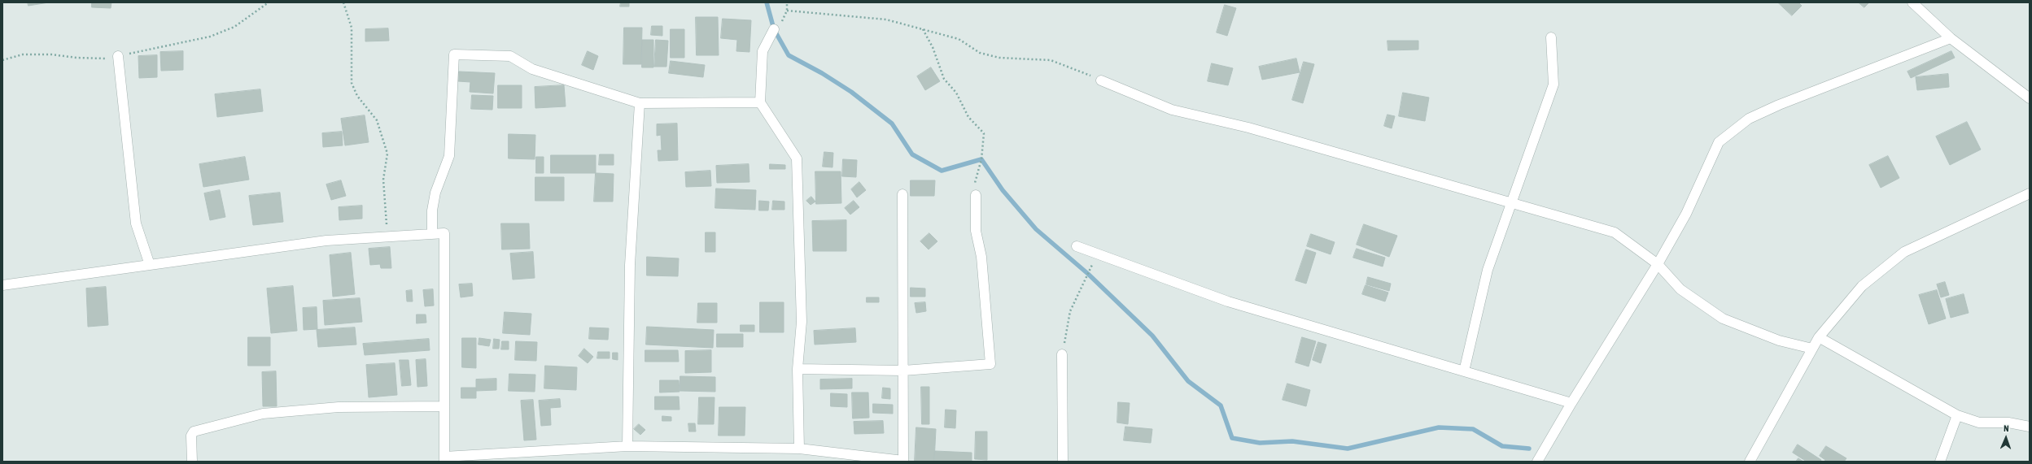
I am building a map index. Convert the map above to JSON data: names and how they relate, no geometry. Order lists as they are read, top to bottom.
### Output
{
  "north": "top"
}
